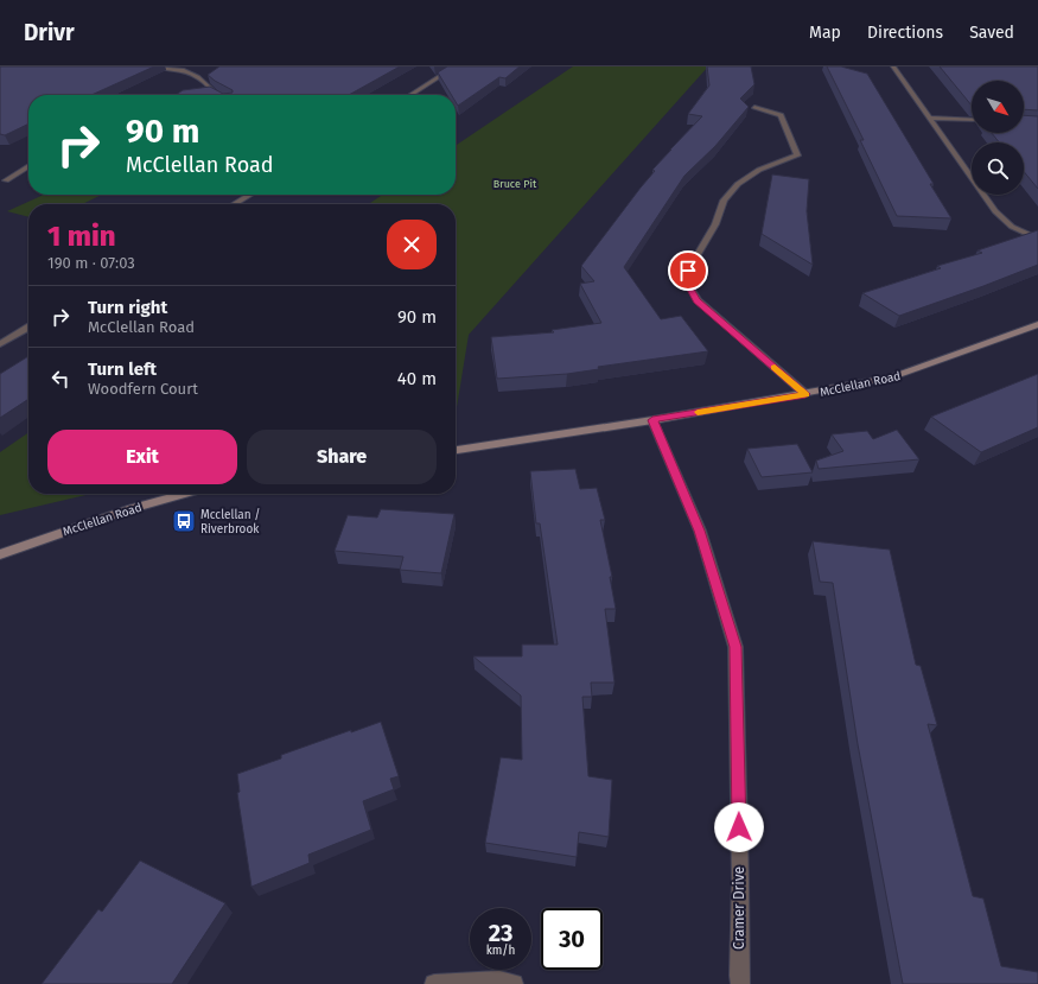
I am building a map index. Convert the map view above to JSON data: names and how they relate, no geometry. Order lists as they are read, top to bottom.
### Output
{
  "streets": {
    "street": ["McClellan Road", "Cramer Drive"]
  },
  "crossings": [
    ["McClellan Road", "Cramer Drive"]
  ],
  "parks": ["Bruce Pit"],
  "places": {
    "bus stop": ["Mcclellan / Riverbrook"]
  },
  "north": "bottom right",
  "page": {
    "header": "Drivr",
    "nav": ["Map", "Directions", "Saved"],
    "turn": ["90 m", "McClellan Road"],
    "heading": ["1 min", "190 m · 07:03"],
    "list": [
      {
        "name": "Turn right",
        "note": "McClellan Road",
        "value": "90 m"
      },
      {
        "name": "Turn left",
        "note": "Woodfern Court",
        "value": "40 m"
      }
    ],
    "buttons": ["Exit", "Share"],
    "speed": "23 km/h",
    "limit": "30"
  }
}
